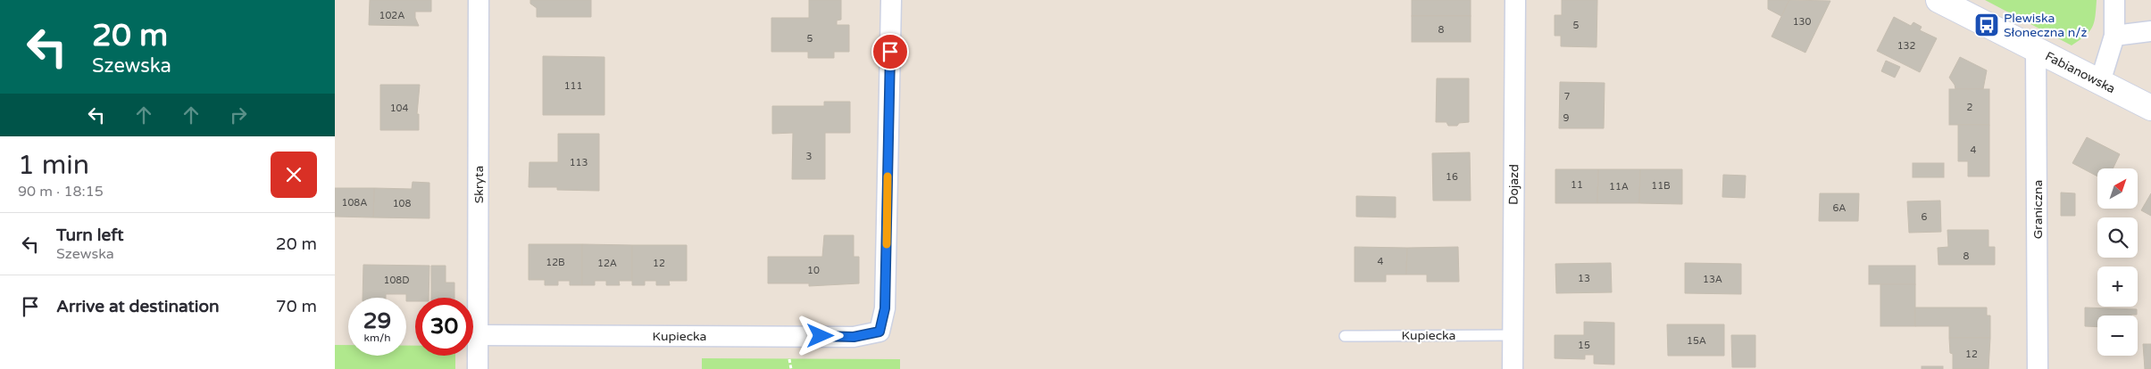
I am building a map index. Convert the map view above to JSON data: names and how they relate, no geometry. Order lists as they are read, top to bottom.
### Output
{
  "streets": {
    "street": [
      "Fabianowska",
      "Skryta",
      "Dojazd",
      "Graniczna",
      "Kupiecka"
    ]
  },
  "crossings": [
    ["Fabianowska", "Graniczna"],
    ["Skryta", "Kupiecka"],
    ["Dojazd", "Kupiecka"]
  ],
  "places": {
    "bus stop": ["Plewiska Słoneczna n/ż"]
  },
  "house_numbers": [
    "102A",
    "130",
    "5",
    "8",
    "5",
    "132",
    "111",
    "7",
    "2",
    "104",
    "9",
    "4",
    "3",
    "113",
    "16",
    "11",
    "11B",
    "11A",
    "108A",
    "108",
    "6A",
    "6",
    "8",
    "4",
    "12B",
    "12A",
    "12",
    "10",
    "13",
    "13A",
    "108D",
    "15A",
    "15",
    "12"
  ],
  "north": "top right",
  "page": {
    "turn": ["20 m", "Szewska"],
    "heading": ["1 min", "90 m · 18:15"],
    "map_buttons": ["+", "−"],
    "list": [
      {
        "name": "Turn left",
        "note": "Szewska",
        "value": "20 m"
      },
      {
        "name": "Arrive at destination",
        "value": "70 m"
      }
    ],
    "speed": "29 km/h",
    "limit": "30"
  }
}
